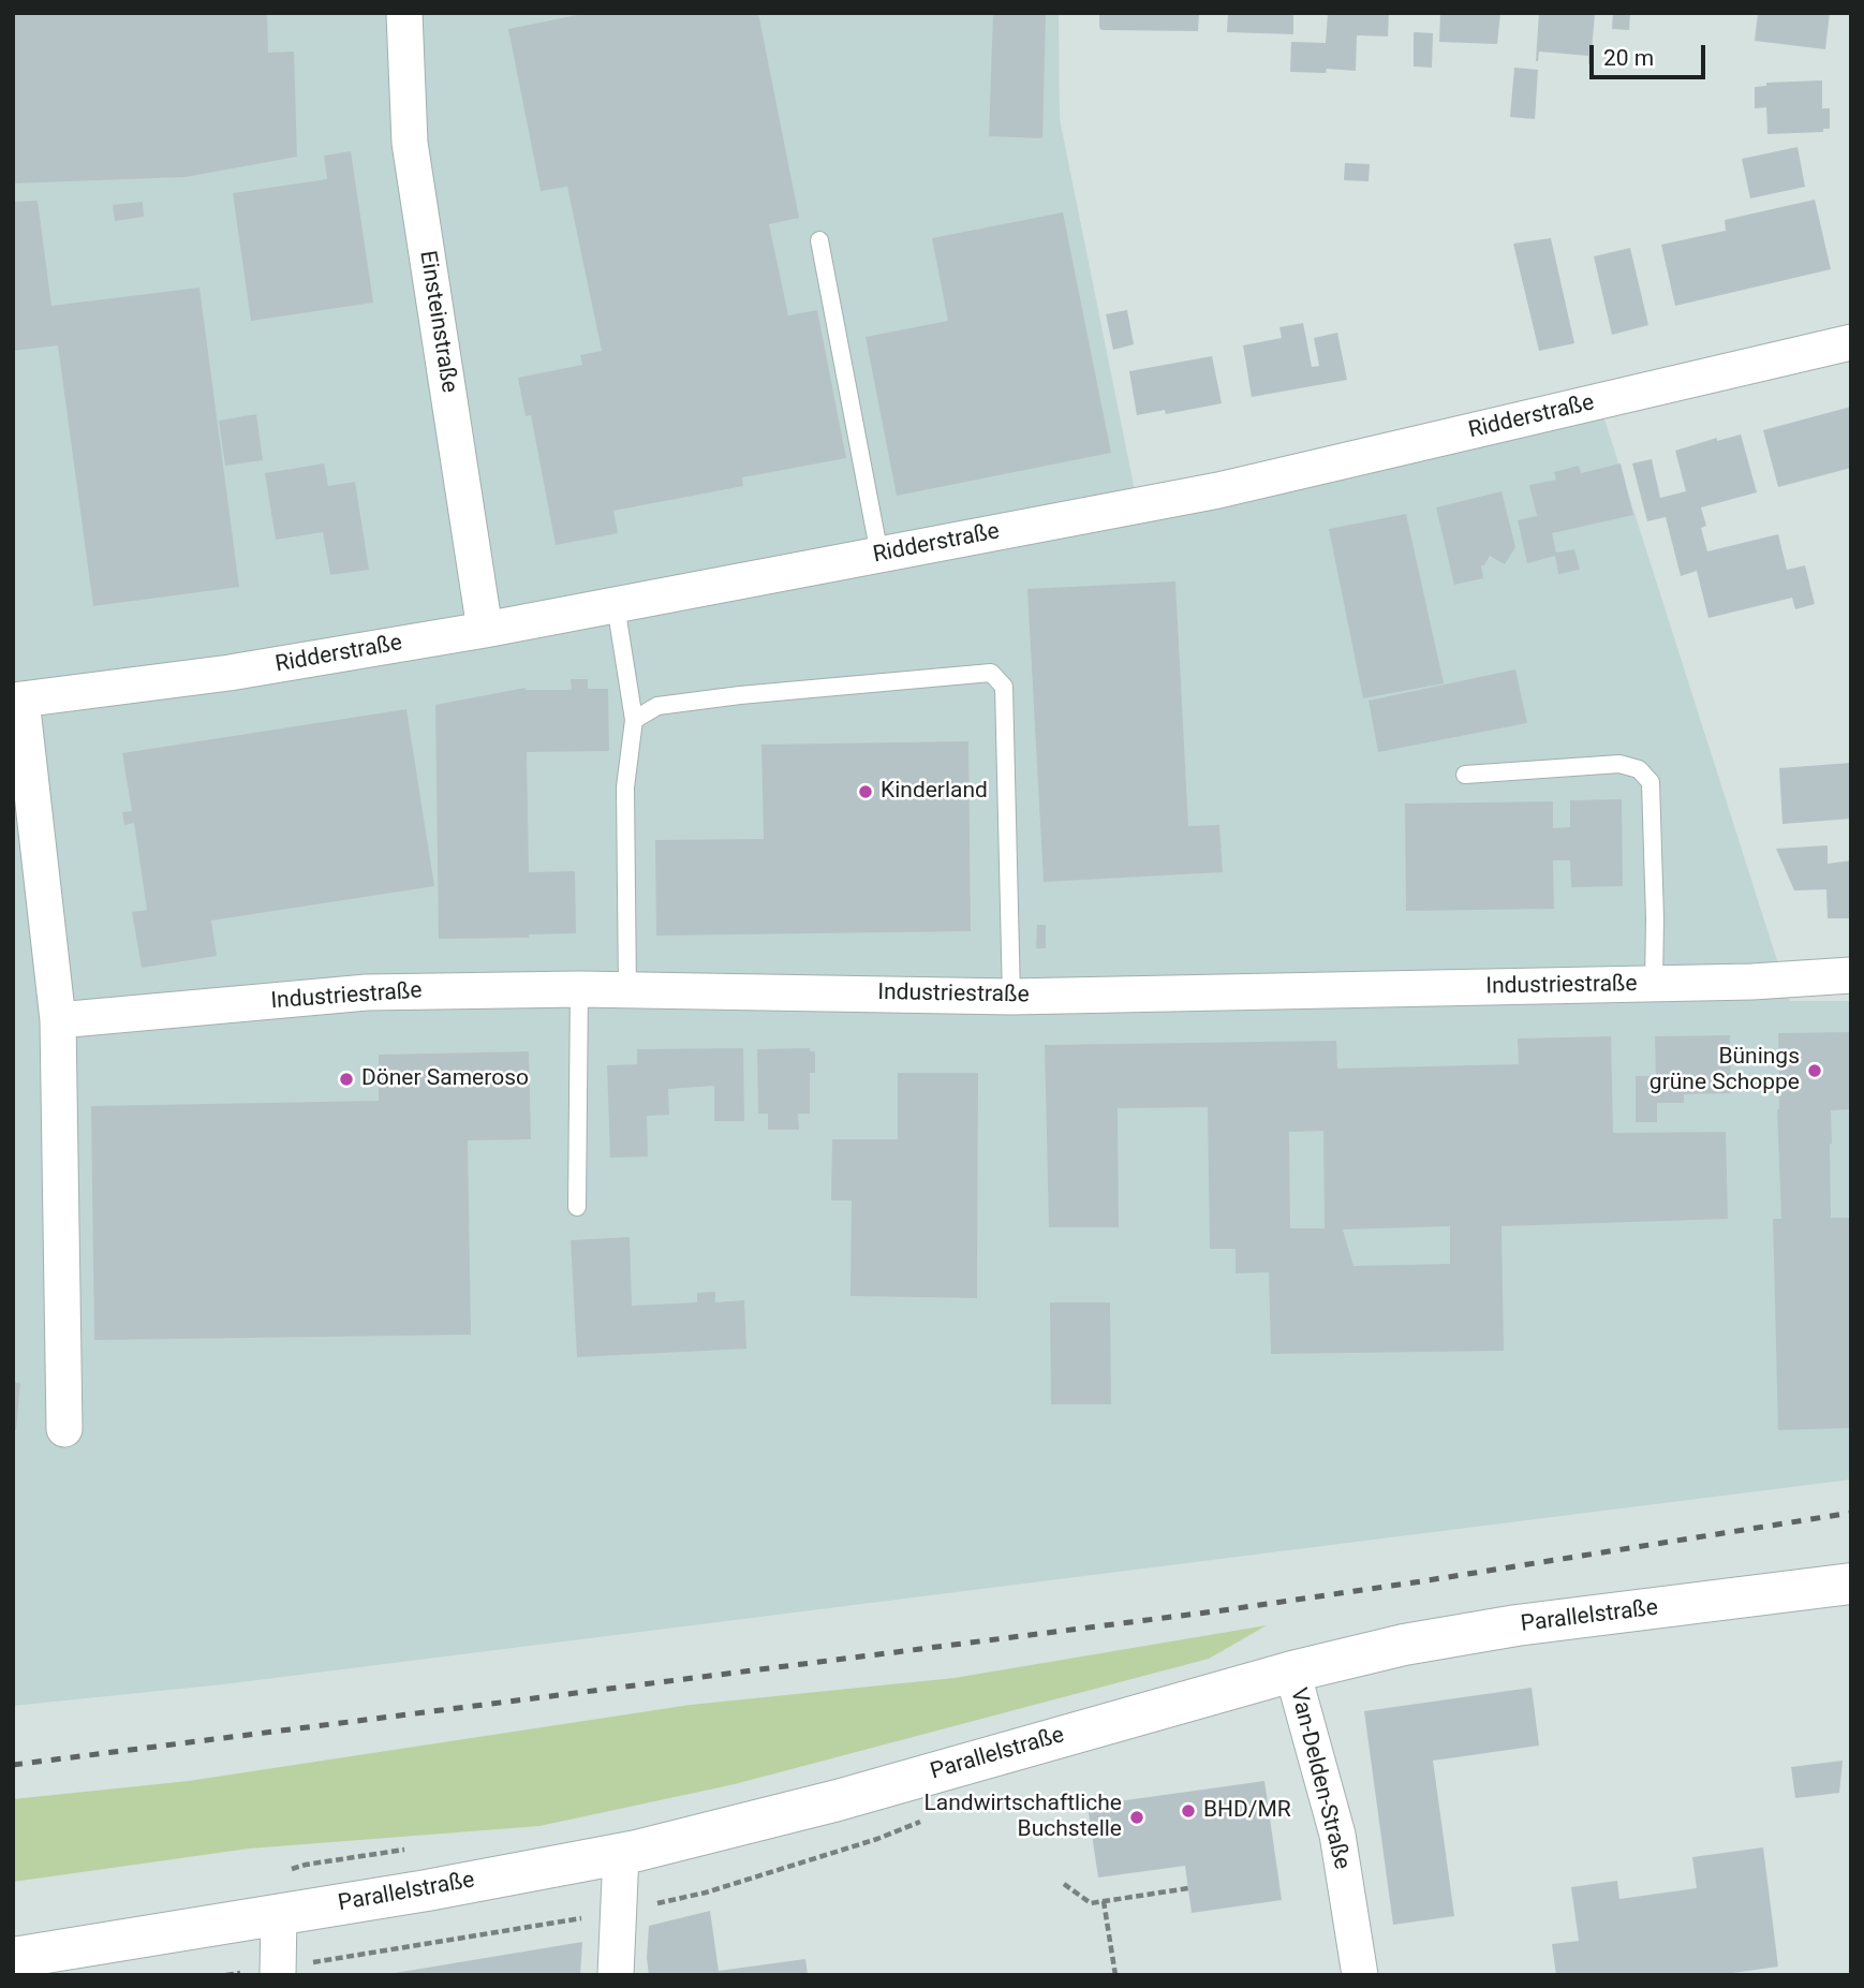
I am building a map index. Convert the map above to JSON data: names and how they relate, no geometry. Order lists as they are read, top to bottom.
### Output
{
  "streets": {
    "main road": ["Parallelstraße"],
    "street": [
      "Einsteinstraße",
      "Ridderstraße",
      "Industriestraße",
      "Van-Delden-Straße"
    ]
  },
  "crossings": [
    ["Einsteinstraße", "Ridderstraße"],
    ["Parallelstraße", "Van-Delden-Straße"]
  ],
  "places": [
    "Kinderland",
    "Bünings grüne Schoppe",
    "Döner Sameroso",
    "BHD/MR",
    "Landwirtschaftliche Buchstelle"
  ],
  "scale_bar": "20 m"
}
